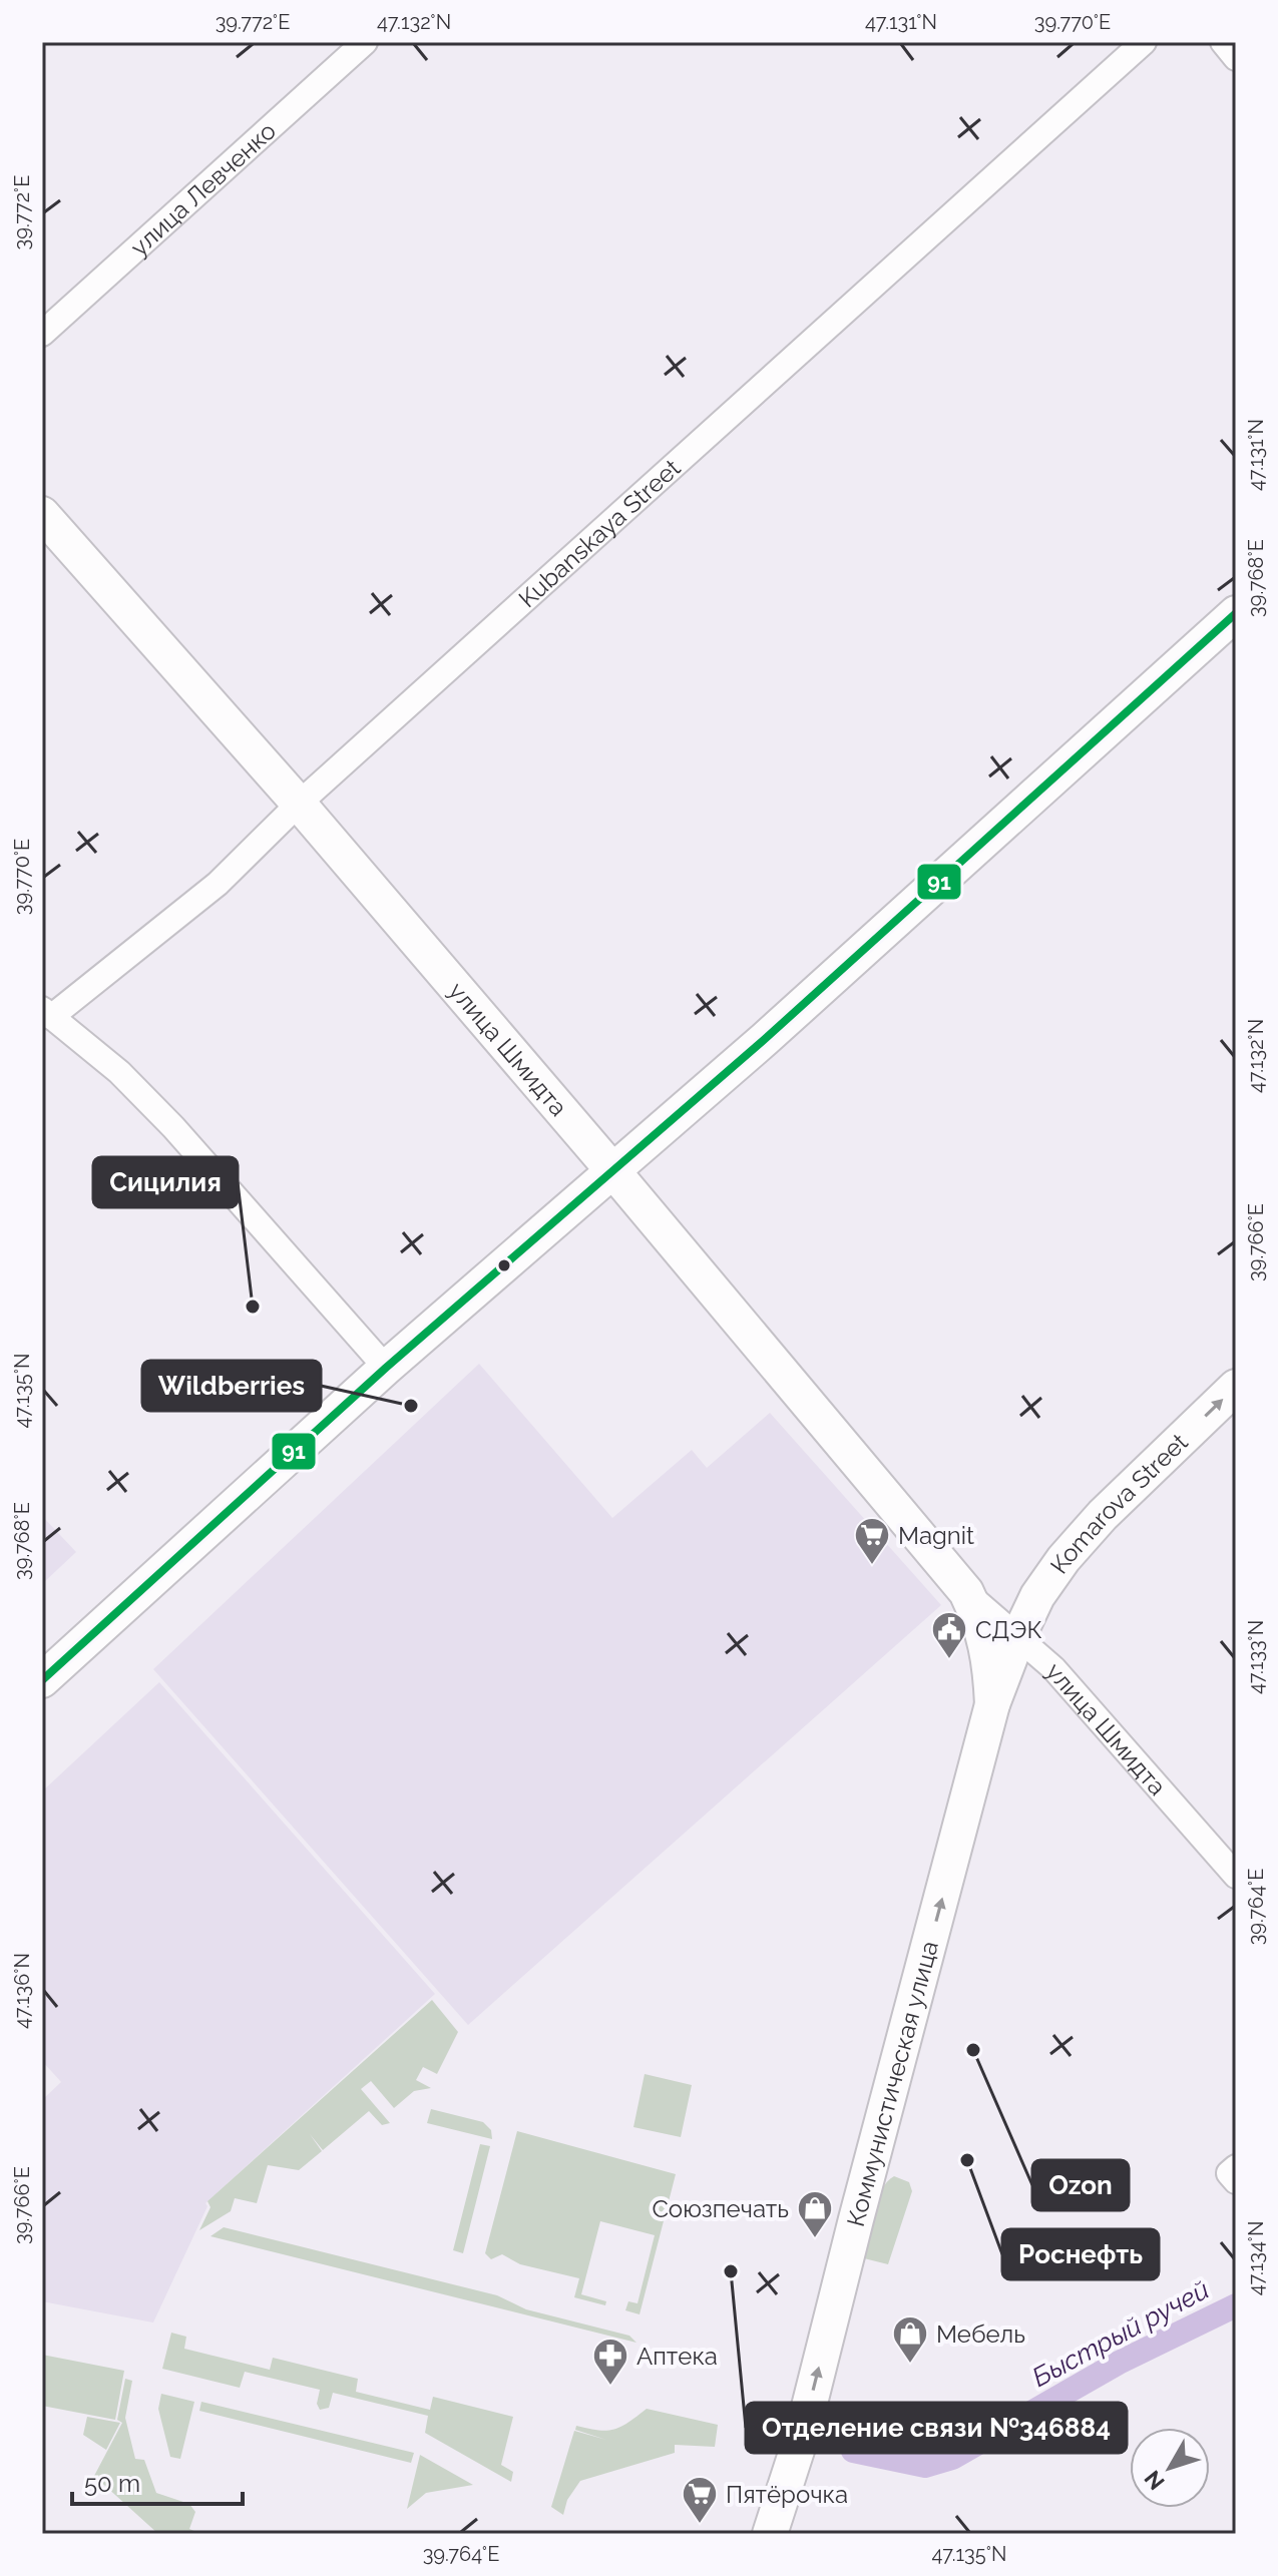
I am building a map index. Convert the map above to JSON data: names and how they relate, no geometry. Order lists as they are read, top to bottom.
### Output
{
  "streets": {
    "street": [
      "улица Левченко",
      "Kubanskaya Street",
      "улица Шмидта",
      "Komarova Street",
      "Коммунистическая улица"
    ]
  },
  "crossings": [
    ["Kubanskaya Street", "улица Шмидта"],
    ["улица Шмидта", "Komarova Street"],
    ["улица Шмидта", "Коммунистическая улица"],
    ["Komarova Street", "Коммунистическая улица"]
  ],
  "one_way": ["Komarova Street", "Коммунистическая улица"],
  "water": ["Быстрый ручей"],
  "places": {
    "other": [
      "Сицилия",
      "Wildberries",
      "Ozon",
      "Роснефть",
      "Отделение связи №346884"
    ],
    "supermarket": ["Magnit", "Пятёрочка"],
    "public building": ["СДЭК"],
    "shop": ["Союзпечать", "Мебель"],
    "pharmacy": ["Аптека"]
  },
  "lines": ["transit line 91"],
  "scale_bar": "50 m",
  "north": "bottom left",
  "coordinates": [
    "39.772°E",
    "47.132°N",
    "47.131°N",
    "39.770°E",
    "39.768°E",
    "39.766°E",
    "47.135°N",
    "47.133°N",
    "39.764°E",
    "47.136°N",
    "47.134°N"
  ]
}
